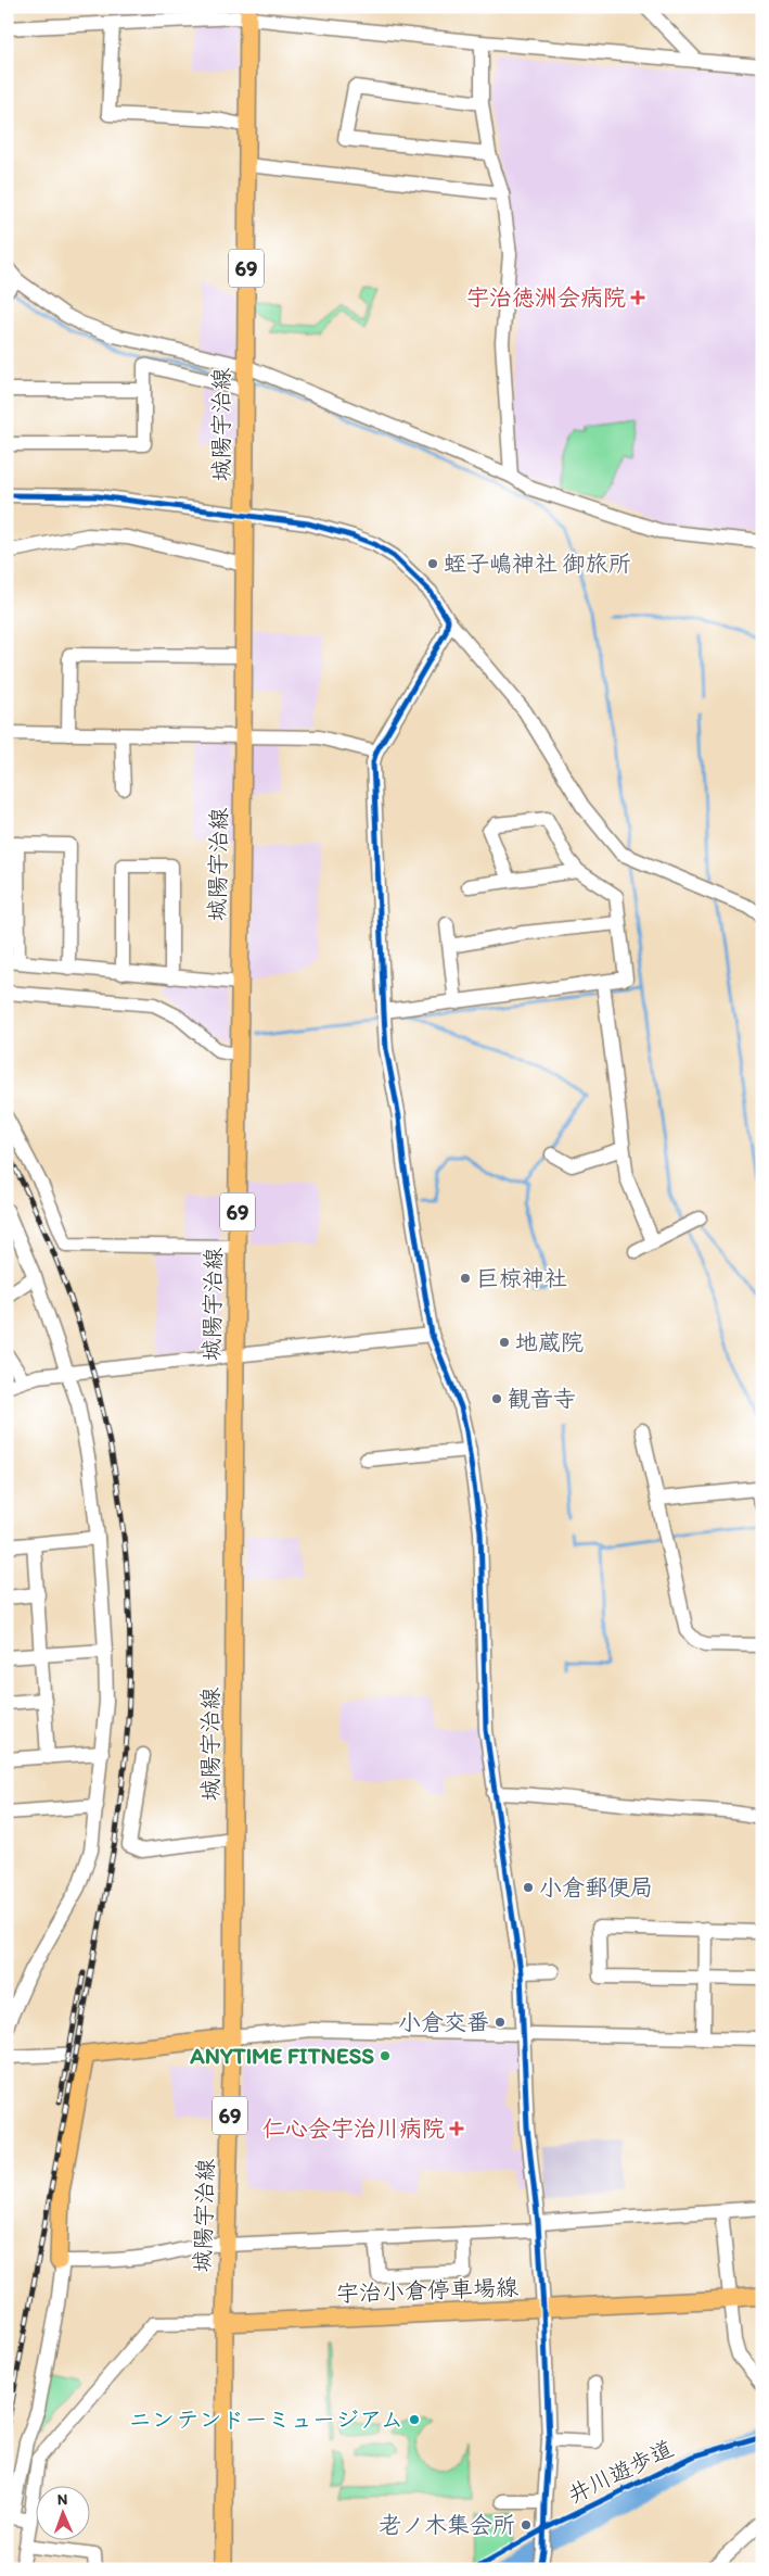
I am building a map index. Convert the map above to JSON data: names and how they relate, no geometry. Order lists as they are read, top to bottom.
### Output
{
  "streets": {
    "main road": ["69", "城陽宇治線", "宇治小倉停車場線"],
    "cycle path": ["井川遊歩道"]
  },
  "crossings": [
    ["城陽宇治線", "宇治小倉停車場線"]
  ],
  "places": {
    "health": ["宇治徳洲会病院", "仁心会宇治川病院"],
    "other": [
      "蛭子嶋神社 御旅所",
      "巨椋神社",
      "地蔵院",
      "観音寺",
      "小倉郵便局",
      "小倉交番",
      "ANYTIME FITNESS",
      "ニンテンドーミュージアム",
      "老ノ木集会所"
    ]
  },
  "north": "top"
}
